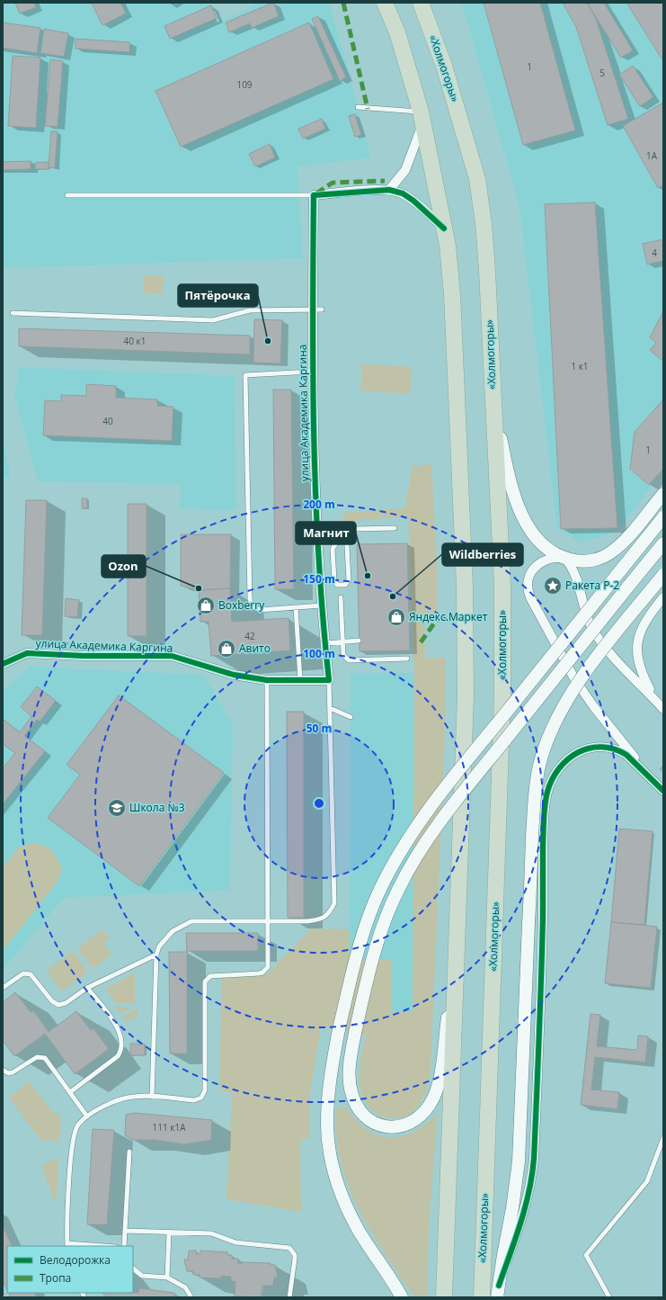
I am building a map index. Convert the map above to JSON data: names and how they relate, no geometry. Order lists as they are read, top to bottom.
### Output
{
  "streets": {
    "highway": ["«Холмогоры»"],
    "street": ["улица Академика Каргина"]
  },
  "places": {
    "other": [
      "Пятёрочка",
      "Магнит",
      "Ozon",
      "Wildberries"
    ],
    "place": ["Ракета Р-2"],
    "shop": ["Boxberry", "Яндекс.Маркет", "Авито"],
    "school or university": ["Школа №3"]
  },
  "house_numbers": [
    "1",
    "5",
    "109",
    "1А",
    "4",
    "40 к1",
    "1 к1",
    "40",
    "1",
    "42",
    "111 к1А"
  ],
  "legend": ["Велодорожка", "Тропа"],
  "rings": [
    "200 m",
    "150 m",
    "100 m",
    "50 m"
  ]
}
